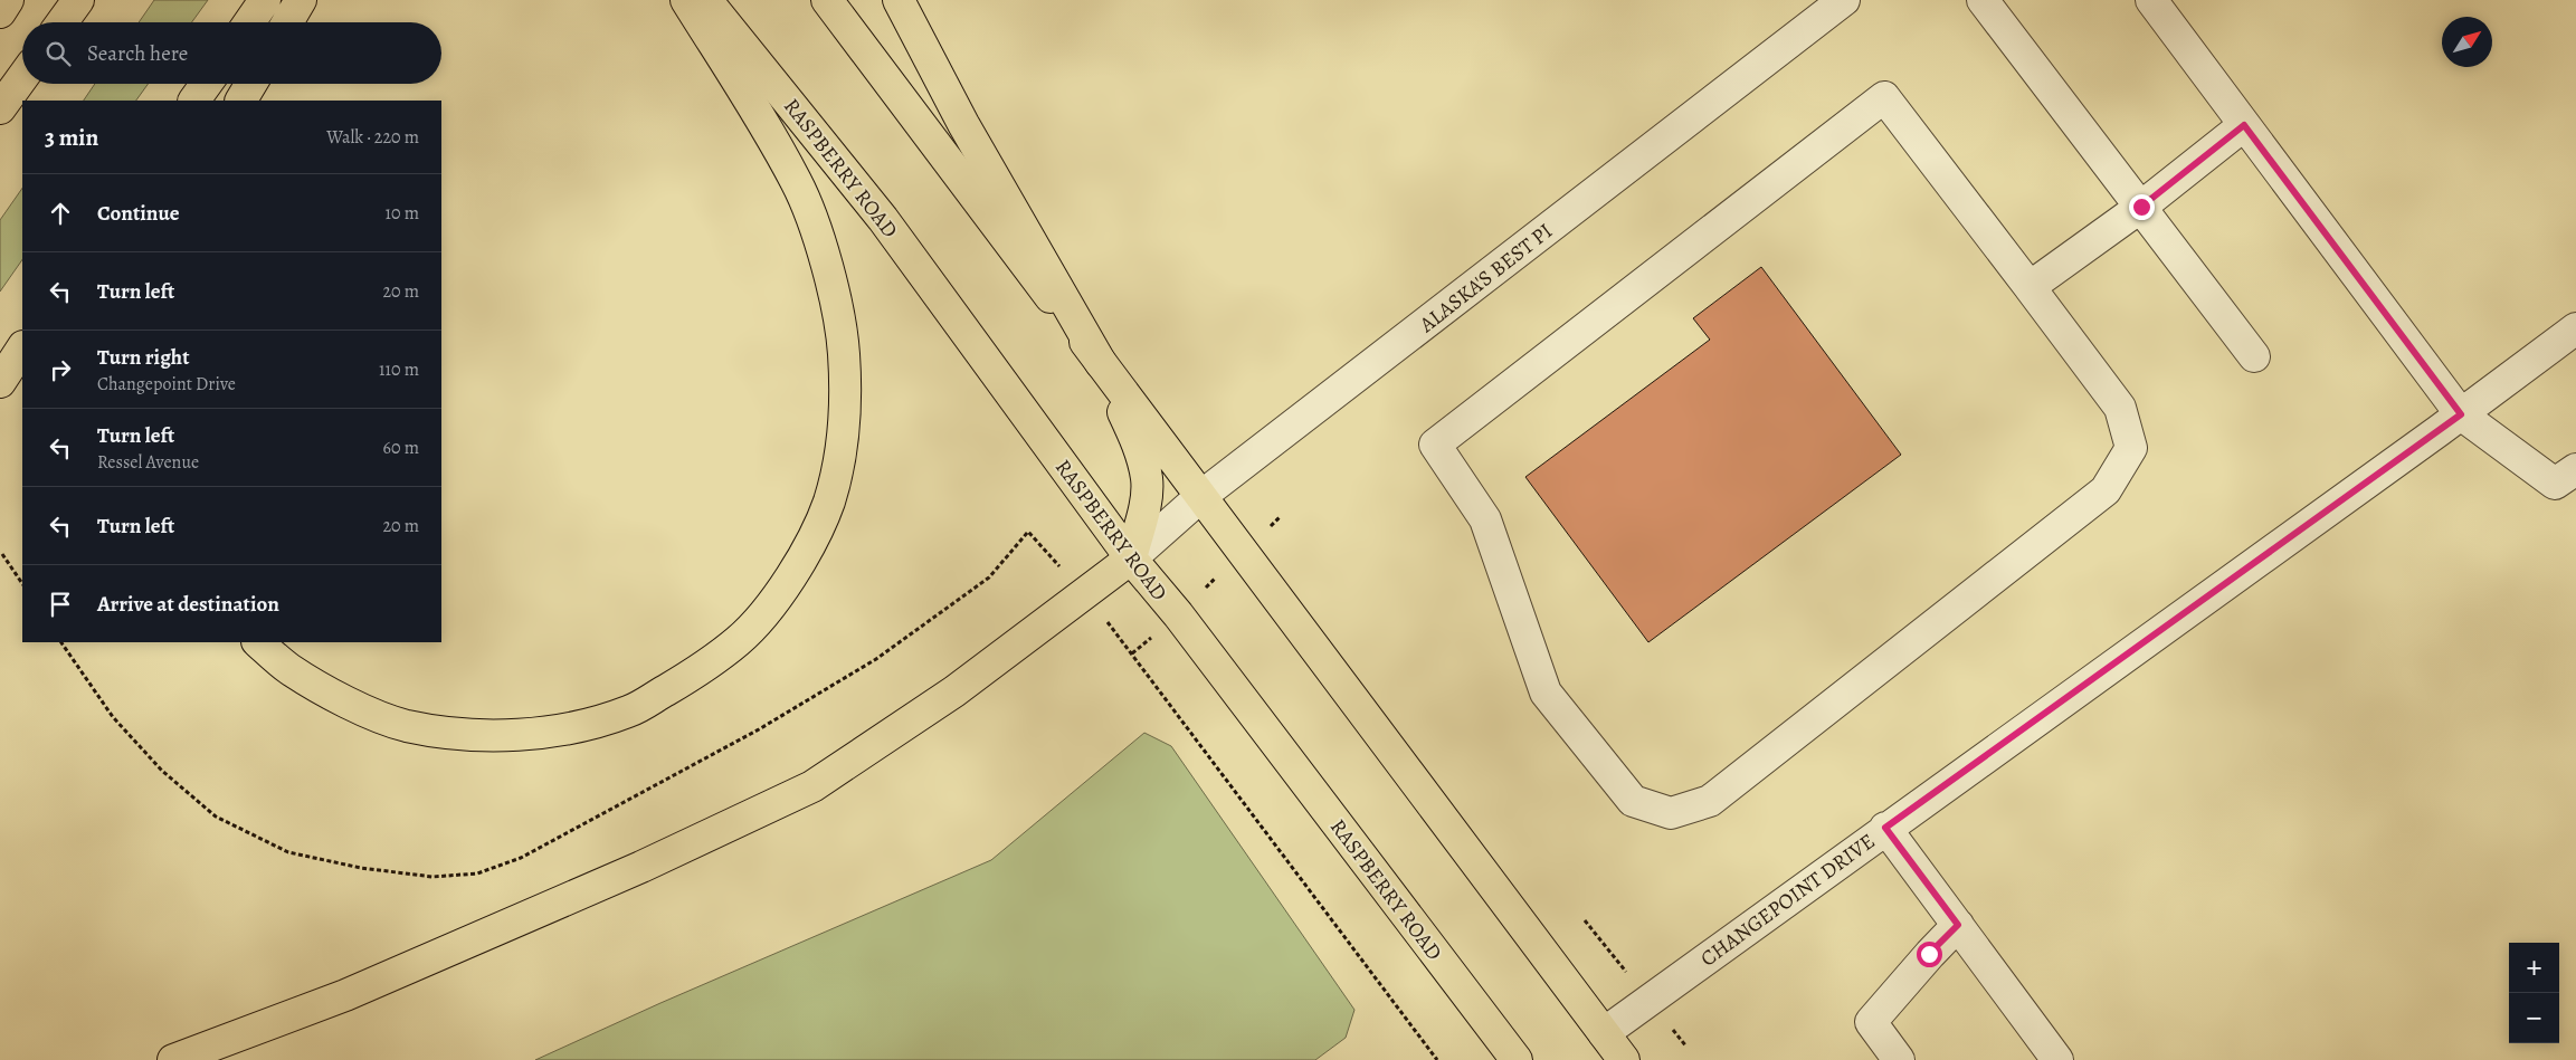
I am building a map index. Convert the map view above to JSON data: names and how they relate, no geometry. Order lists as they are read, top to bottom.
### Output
{
  "streets": {
    "main road": ["RASPBERRY ROAD"],
    "street": ["ALASKA'S BEST PI", "CHANGEPOINT DRIVE"]
  },
  "crossings": [
    ["RASPBERRY ROAD", "ALASKA'S BEST PI"]
  ],
  "north": "top right",
  "page": {
    "search": "Search here",
    "heading": ["3 min", "Walk · 220 m"],
    "list": [
      ["Continue", "10 m"],
      ["Turn left", "20 m"],
      ["Turn right", "Changepoint Drive", "110 m"],
      ["Turn left", "Ressel Avenue", "60 m"],
      ["Turn left", "20 m"],
      "Arrive at destination"
    ],
    "map_buttons": ["+", "−"]
  }
}
